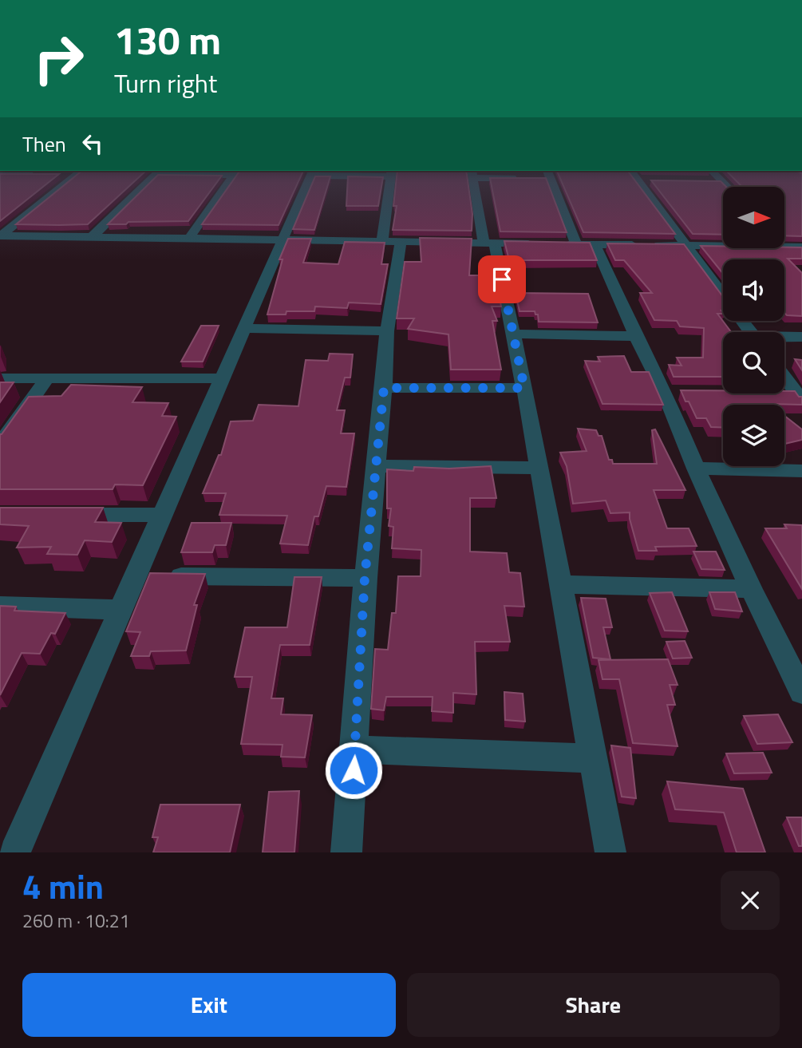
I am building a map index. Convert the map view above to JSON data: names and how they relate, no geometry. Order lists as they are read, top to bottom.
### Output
{
  "north": "right",
  "page": {
    "turn": ["130 m", "Turn right"],
    "then": "Then",
    "heading": ["4 min", "260 m · 10:21"],
    "buttons": ["Exit", "Share"]
  }
}
